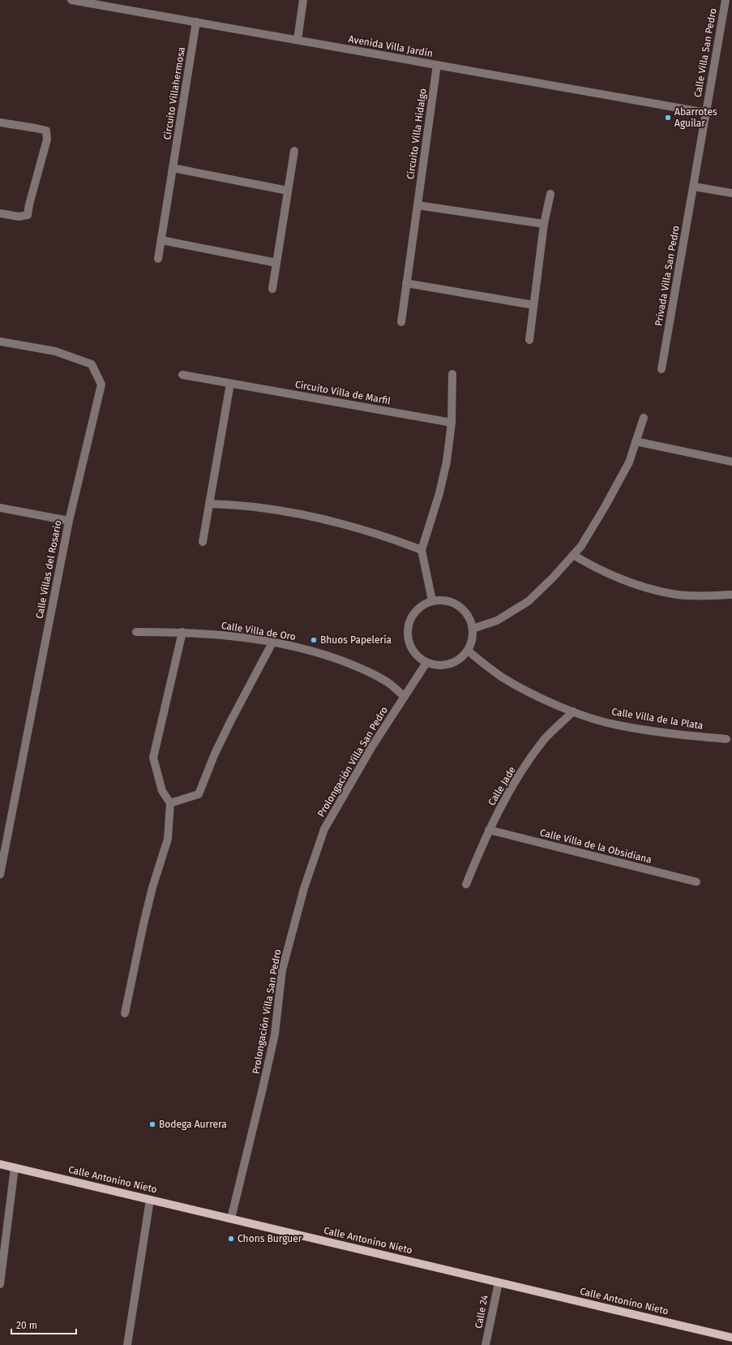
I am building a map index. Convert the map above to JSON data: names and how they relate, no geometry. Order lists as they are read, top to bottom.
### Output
{
  "streets": {
    "main road": ["Calle Antonino Nieto"],
    "street": [
      "Avenida Villa Jardín",
      "Calle Villa San Pedro",
      "Circuito Villahermosa",
      "Circuito Villa Hidalgo",
      "Privada Villa San Pedro",
      "Circuito Villa de Marfil",
      "Calle Villas del Rosario",
      "Calle Villa de Oro",
      "Calle Villa de la Plata",
      "Prolongación Villa San Pedro",
      "Calle Jade",
      "Calle Villa de la Obsidiana",
      "Calle 24"
    ]
  },
  "crossings": [
    ["Avenida Villa Jardín", "Calle Villa San Pedro"],
    ["Avenida Villa Jardín", "Circuito Villahermosa"],
    ["Avenida Villa Jardín", "Circuito Villa Hidalgo"],
    ["Calle Villa San Pedro", "Privada Villa San Pedro"],
    ["Calle Villa de Oro", "Prolongación Villa San Pedro"],
    ["Calle Villa de la Plata", "Prolongación Villa San Pedro"],
    ["Calle Villa de la Plata", "Calle Jade"],
    ["Prolongación Villa San Pedro", "Calle Antonino Nieto"],
    ["Calle Jade", "Calle Villa de la Obsidiana"],
    ["Calle Antonino Nieto", "Calle 24"]
  ],
  "places": [
    "Abarrotes Aguilar",
    "Bhuos Papelería",
    "Bodega Aurrera",
    "Chons Burguer"
  ],
  "scale_bar": "20 m"
}
